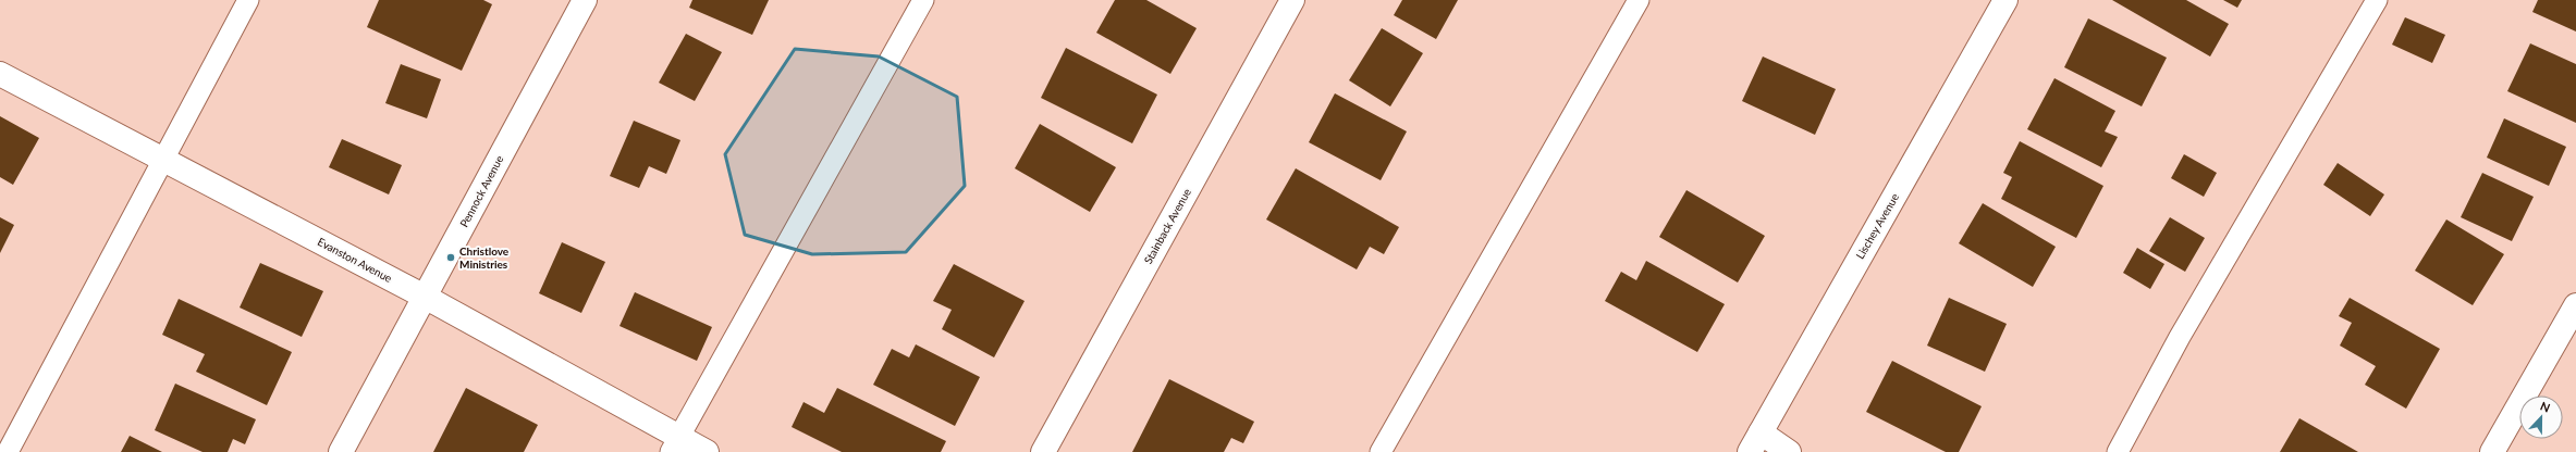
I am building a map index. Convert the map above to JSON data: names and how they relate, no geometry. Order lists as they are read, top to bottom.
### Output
{
  "streets": {
    "street": [
      "Pennock Avenue",
      "Stainback Avenue",
      "Lischey Avenue",
      "Evanston Avenue"
    ]
  },
  "crossings": [
    ["Pennock Avenue", "Evanston Avenue"]
  ],
  "places": ["Christlove Ministries"],
  "north": "top"
}
